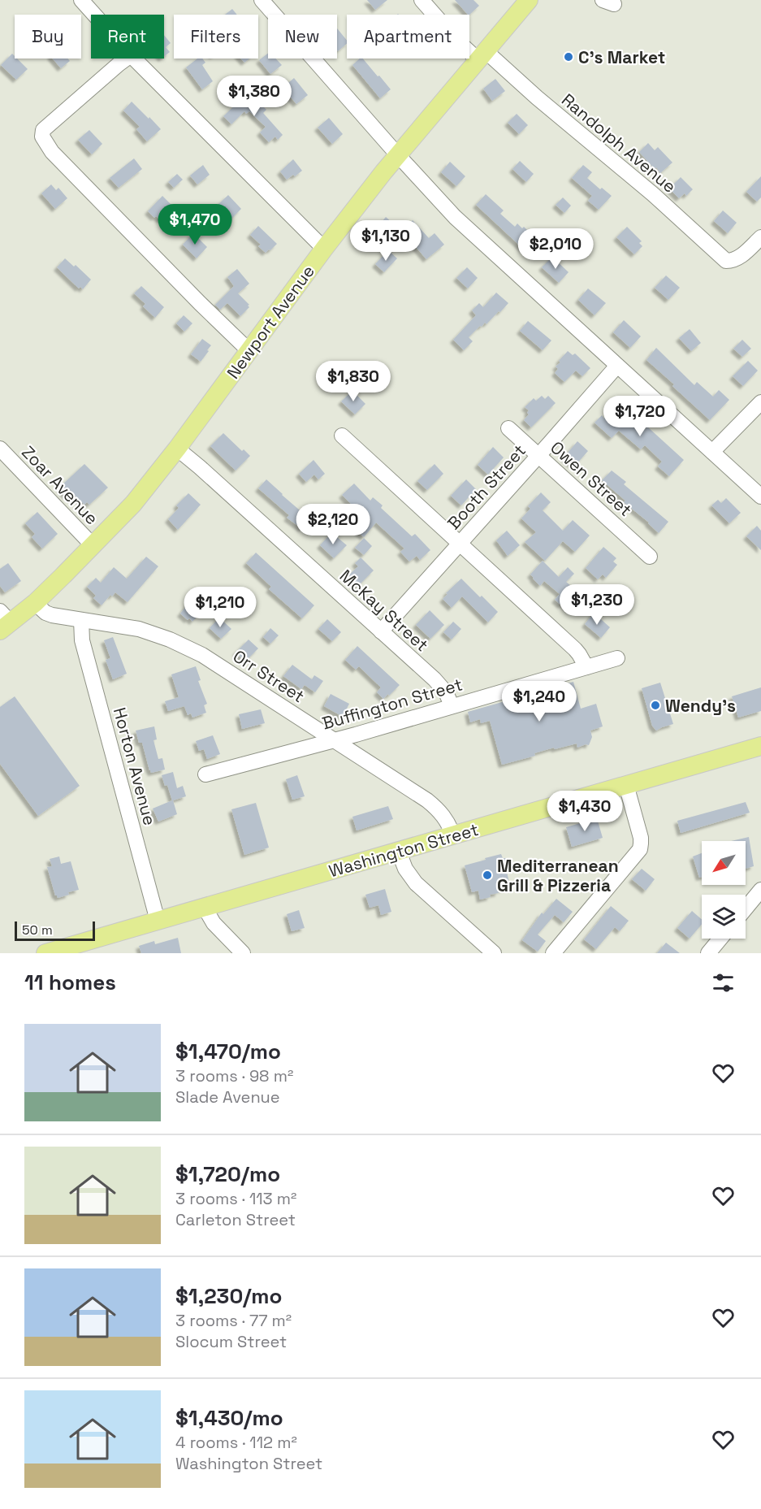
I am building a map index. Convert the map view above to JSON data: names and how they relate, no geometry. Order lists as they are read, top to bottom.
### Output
{
  "streets": {
    "main road": ["Newport Avenue", "Washington Street"],
    "street": [
      "Randolph Avenue",
      "Owen Street",
      "Zoar Avenue",
      "Booth Street",
      "McKay Street",
      "Orr Street",
      "Buffington Street",
      "Horton Avenue"
    ]
  },
  "crossings": [
    ["Randolph Avenue", "Newport Avenue"],
    ["Newport Avenue", "Zoar Avenue"],
    ["Newport Avenue", "McKay Street"],
    ["Newport Avenue", "Orr Street"],
    ["Owen Street", "Booth Street"],
    ["Booth Street", "McKay Street"],
    ["McKay Street", "Buffington Street"],
    ["Orr Street", "Buffington Street"],
    ["Orr Street", "Horton Avenue"],
    ["Orr Street", "Washington Street"],
    ["Horton Avenue", "Washington Street"]
  ],
  "places": ["C's Market", "Wendy's", "Mediterranean Grill & Pizzeria"],
  "scale_bar": "50 m",
  "north": "bottom left",
  "page": {
    "chip": [
      "Buy",
      "Rent",
      "Filters",
      "New",
      "Apartment"
    ],
    "price": [
      "$1,380",
      "$1,470",
      "$1,130",
      "$2,010",
      "$1,830",
      "$1,720",
      "$2,120",
      "$1,230",
      "$1,210",
      "$1,240",
      "$1,430"
    ],
    "scale": "50 m",
    "heading": "11 homes",
    "list": [
      {
        "name": "$1,470/mo",
        "note": "3 rooms · 98 m² · Slade Avenue"
      },
      {
        "name": "$1,720/mo",
        "note": "3 rooms · 113 m² · Carleton Street"
      },
      {
        "name": "$1,230/mo",
        "note": "3 rooms · 77 m² · Slocum Street"
      },
      {
        "name": "$1,430/mo",
        "note": "4 rooms · 112 m² · Washington Street"
      }
    ]
  }
}
